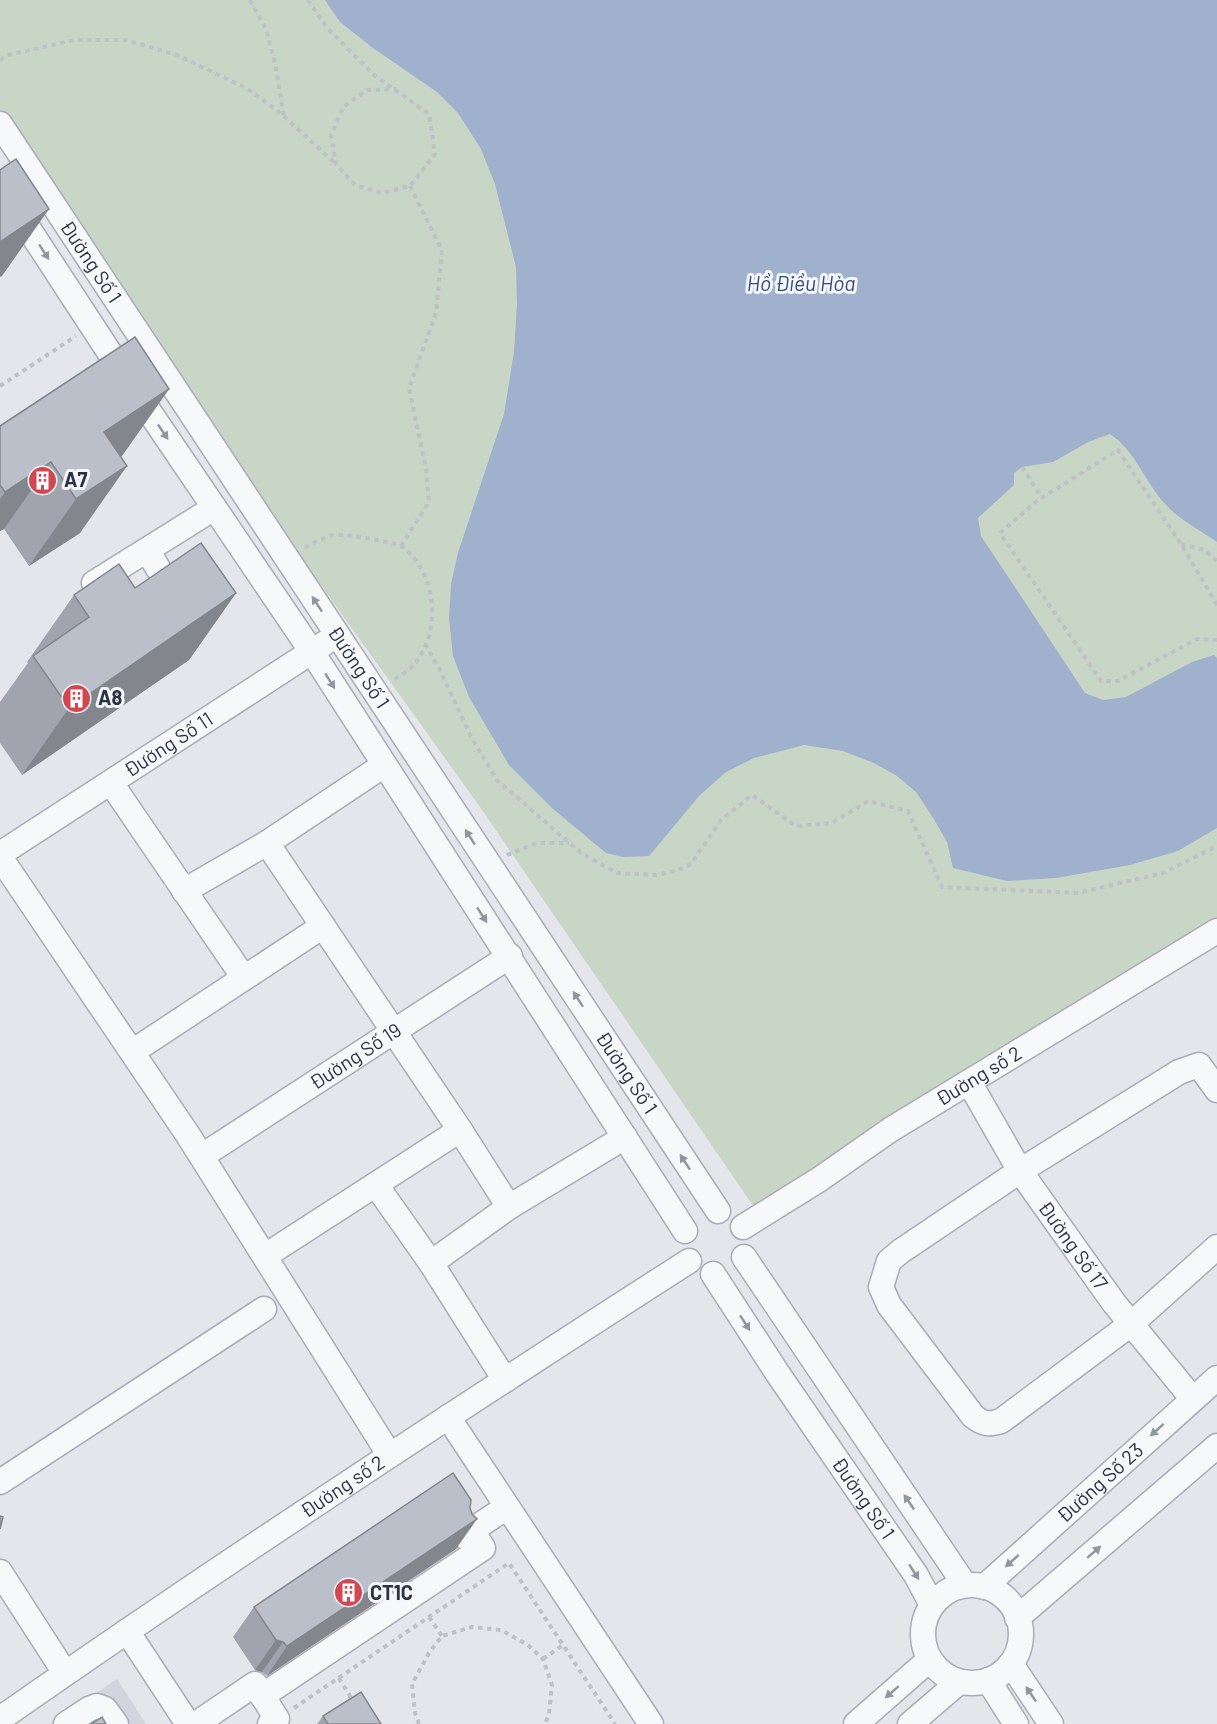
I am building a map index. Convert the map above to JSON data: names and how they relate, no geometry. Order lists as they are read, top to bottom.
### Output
{
  "streets": {
    "street": [
      "Đường Số 1",
      "Đường Số 11",
      "Đường Số 19",
      "Đường số 2",
      "Đường Số 17",
      "Đường Số 23"
    ]
  },
  "crossings": [
    ["Đường Số 1", "Đường Số 11"],
    ["Đường Số 1", "Đường Số 19"],
    ["Đường Số 1", "Đường số 2"],
    ["Đường Số 1", "Đường Số 23"],
    ["Đường số 2", "Đường Số 17"],
    ["Đường Số 17", "Đường Số 23"]
  ],
  "water": ["Hồ Điều Hòa"],
  "places": {
    "building": ["A7", "A8", "CT1C"]
  }
}
